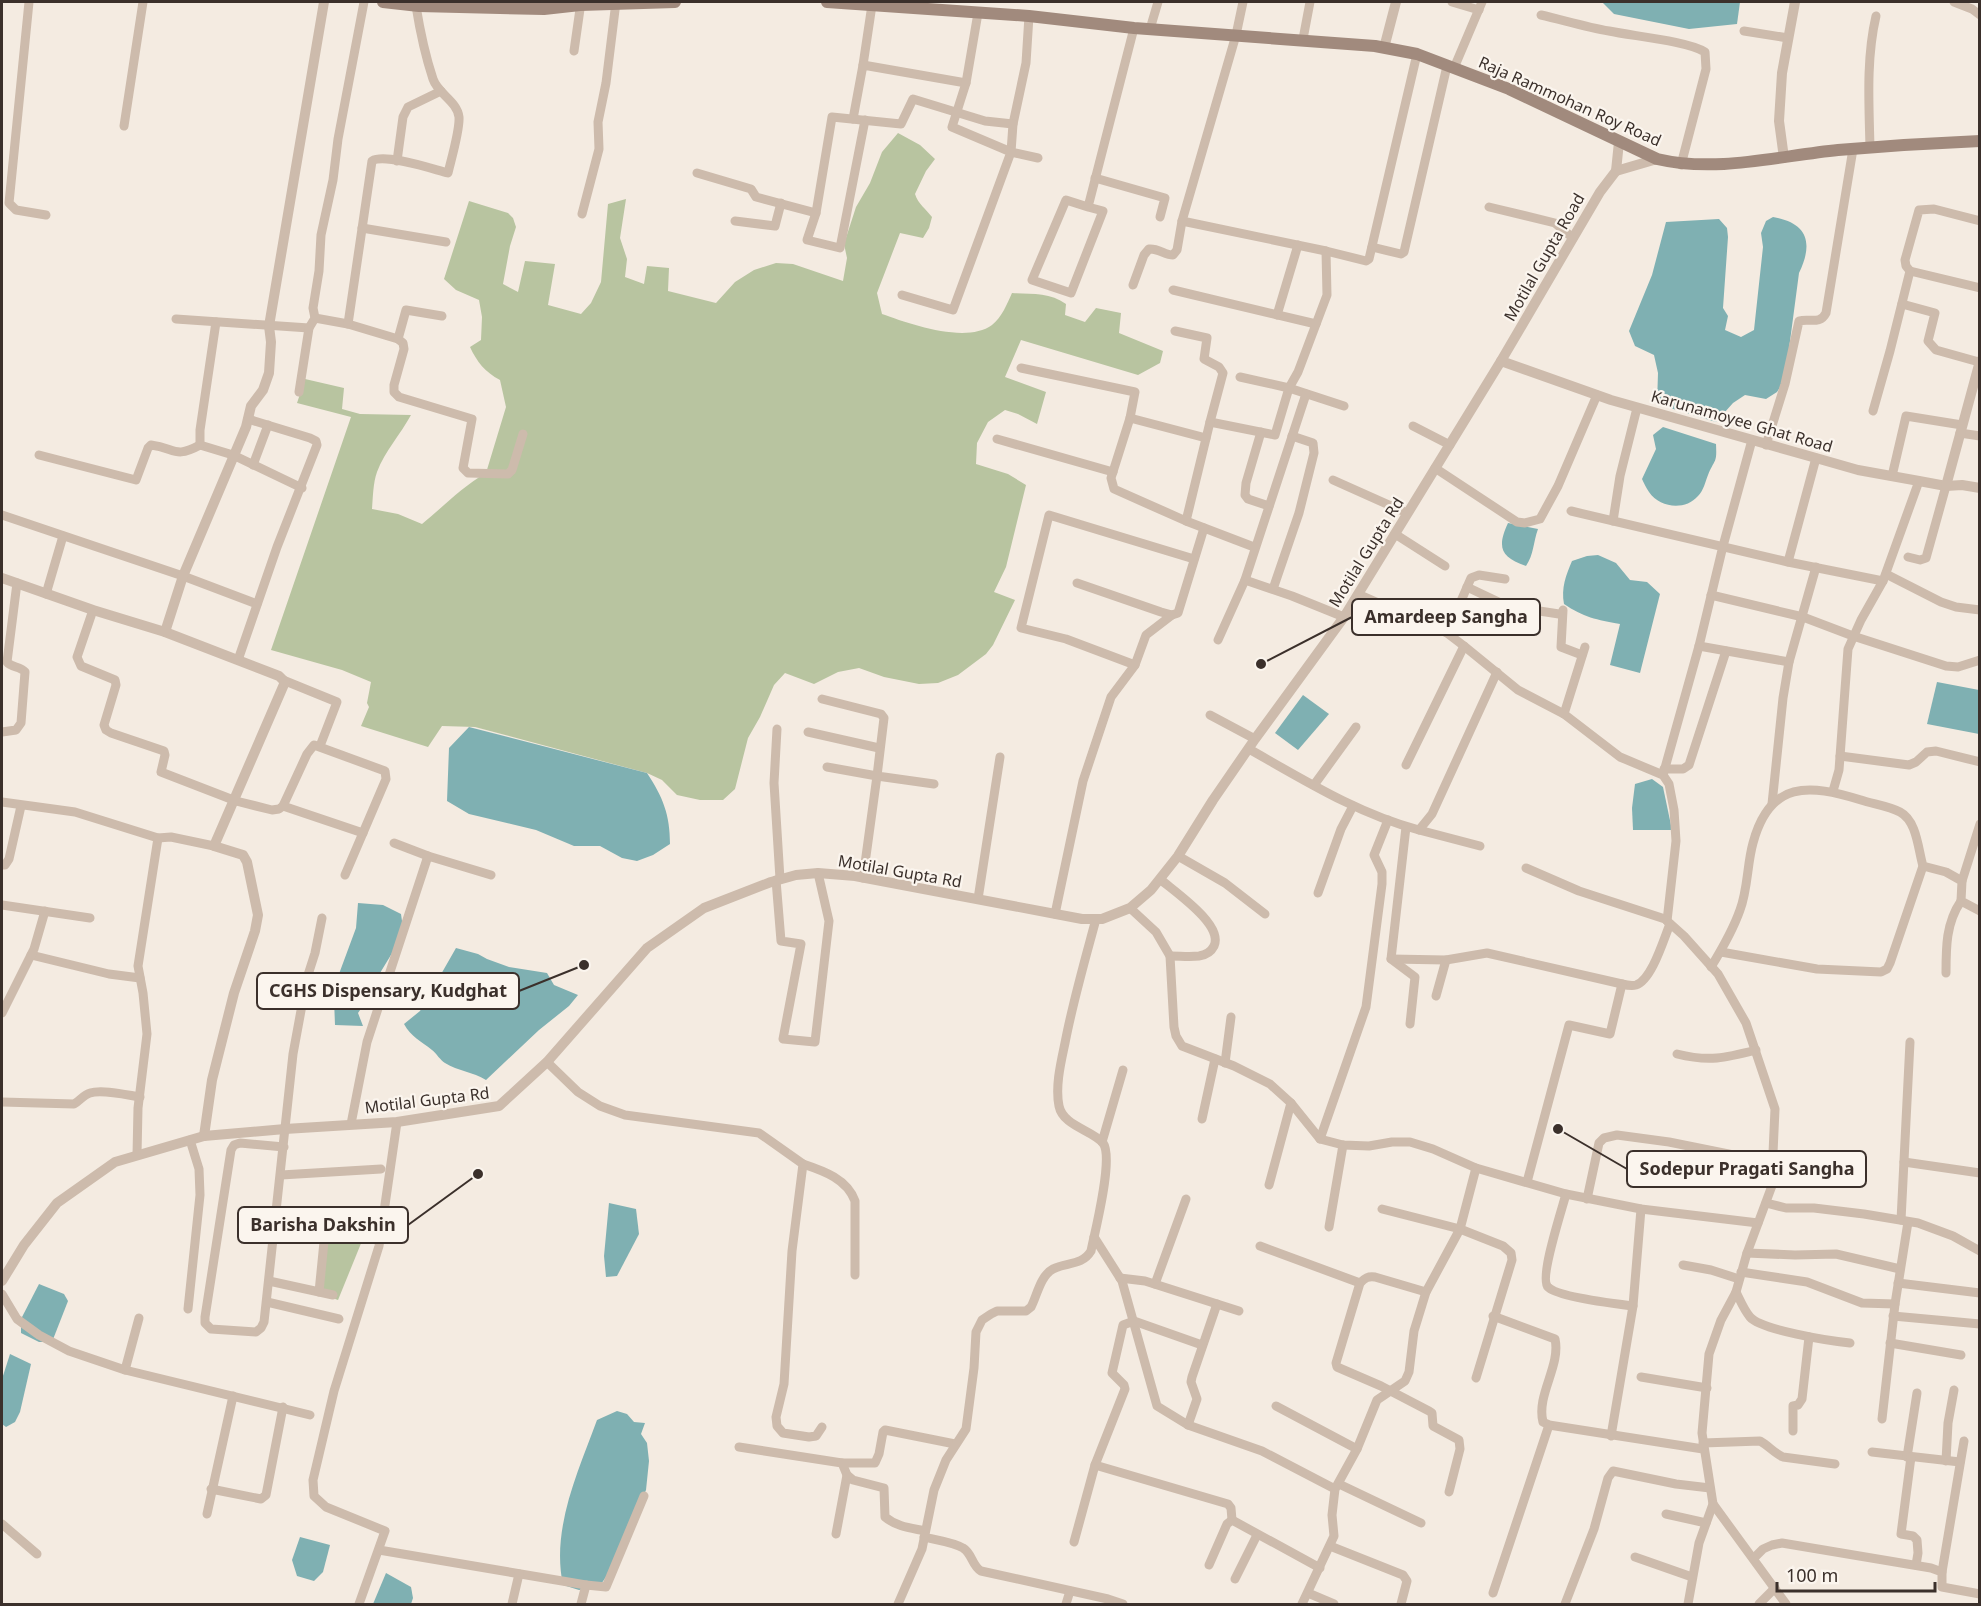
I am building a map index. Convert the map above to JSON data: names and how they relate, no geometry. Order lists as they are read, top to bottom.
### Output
{
  "streets": {
    "main road": ["Raja Rammohan Roy Road"],
    "street": ["Motilal Gupta Road", "Karunamoyee Ghat Road", "Motilal Gupta Rd"]
  },
  "crossings": [
    ["Motilal Gupta Road", "Karunamoyee Ghat Road"],
    ["Motilal Gupta Road", "Motilal Gupta Rd"],
    ["Karunamoyee Ghat Road", "Motilal Gupta Rd"]
  ],
  "places": [
    "Amardeep Sangha",
    "CGHS Dispensary, Kudghat",
    "Sodepur Pragati Sangha",
    "Barisha Dakshin"
  ],
  "scale_bar": "100 m"
}
